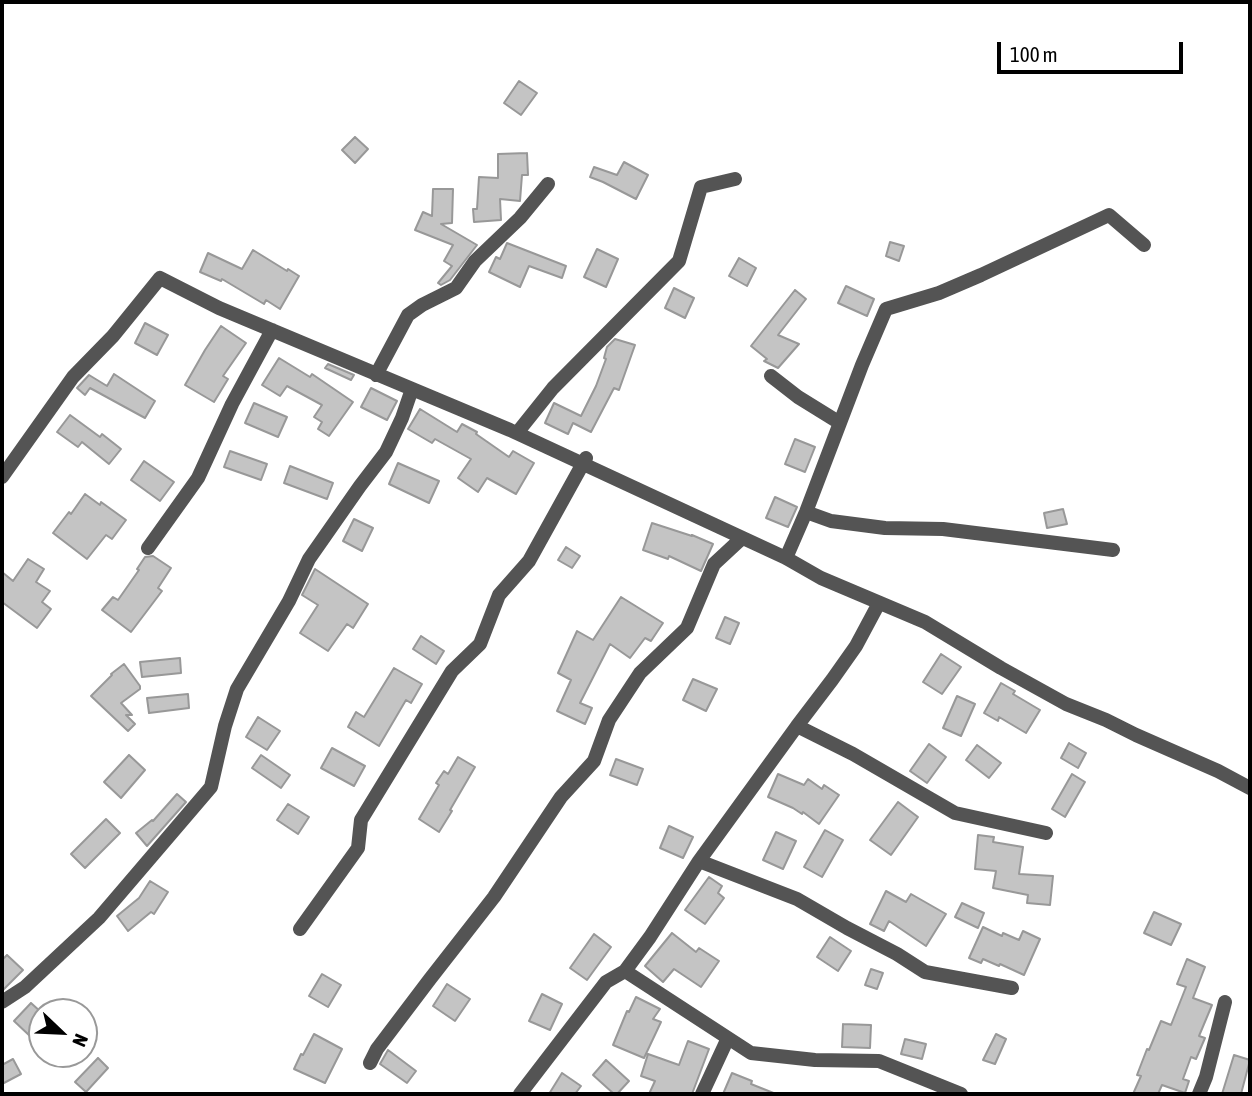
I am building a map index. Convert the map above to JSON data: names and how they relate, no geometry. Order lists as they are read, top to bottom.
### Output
{
  "scale_bar": "100 m",
  "north": "bottom right"
}
